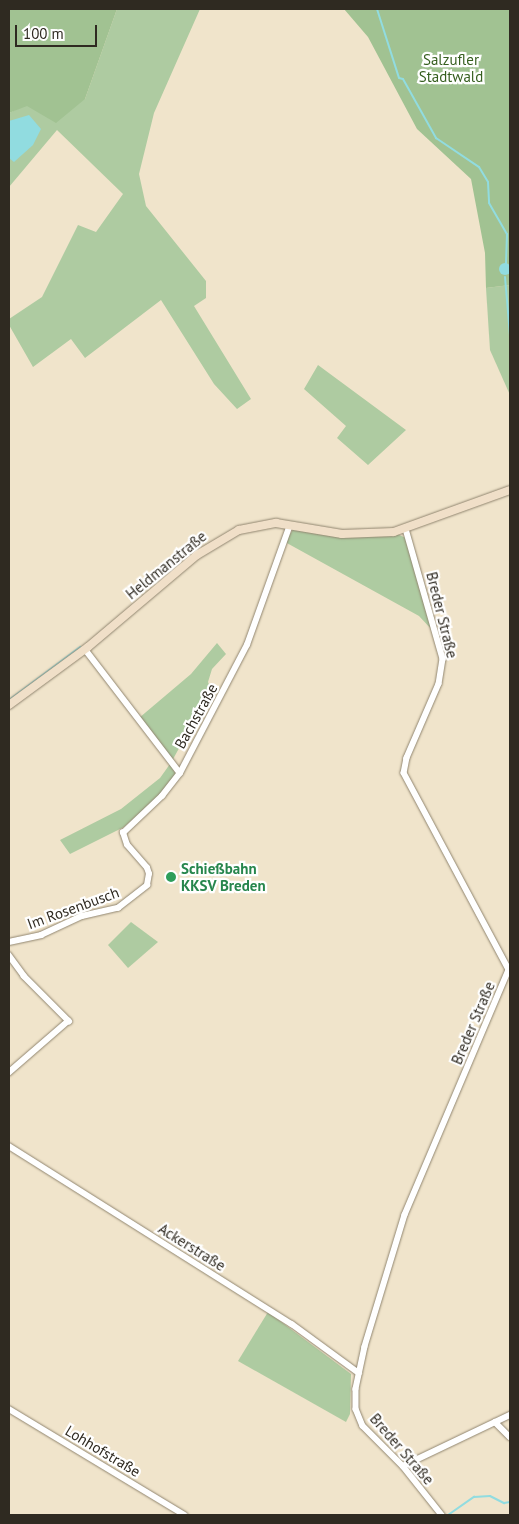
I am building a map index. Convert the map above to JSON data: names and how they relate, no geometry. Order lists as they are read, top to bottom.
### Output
{
  "streets": {
    "main road": ["Heldmanstraße"],
    "street": [
      "Breder Straße",
      "Bachstraße",
      "Im Rosenbusch",
      "Ackerstraße",
      "Lohhofstraße"
    ]
  },
  "crossings": [
    ["Heldmanstraße", "Breder Straße"],
    ["Heldmanstraße", "Bachstraße"],
    ["Breder Straße", "Ackerstraße"],
    ["Bachstraße", "Im Rosenbusch"]
  ],
  "parks": ["Salzufler Stadtwald"],
  "places": ["Schießbahn KKSV Breden"],
  "scale_bar": "100 m"
}
